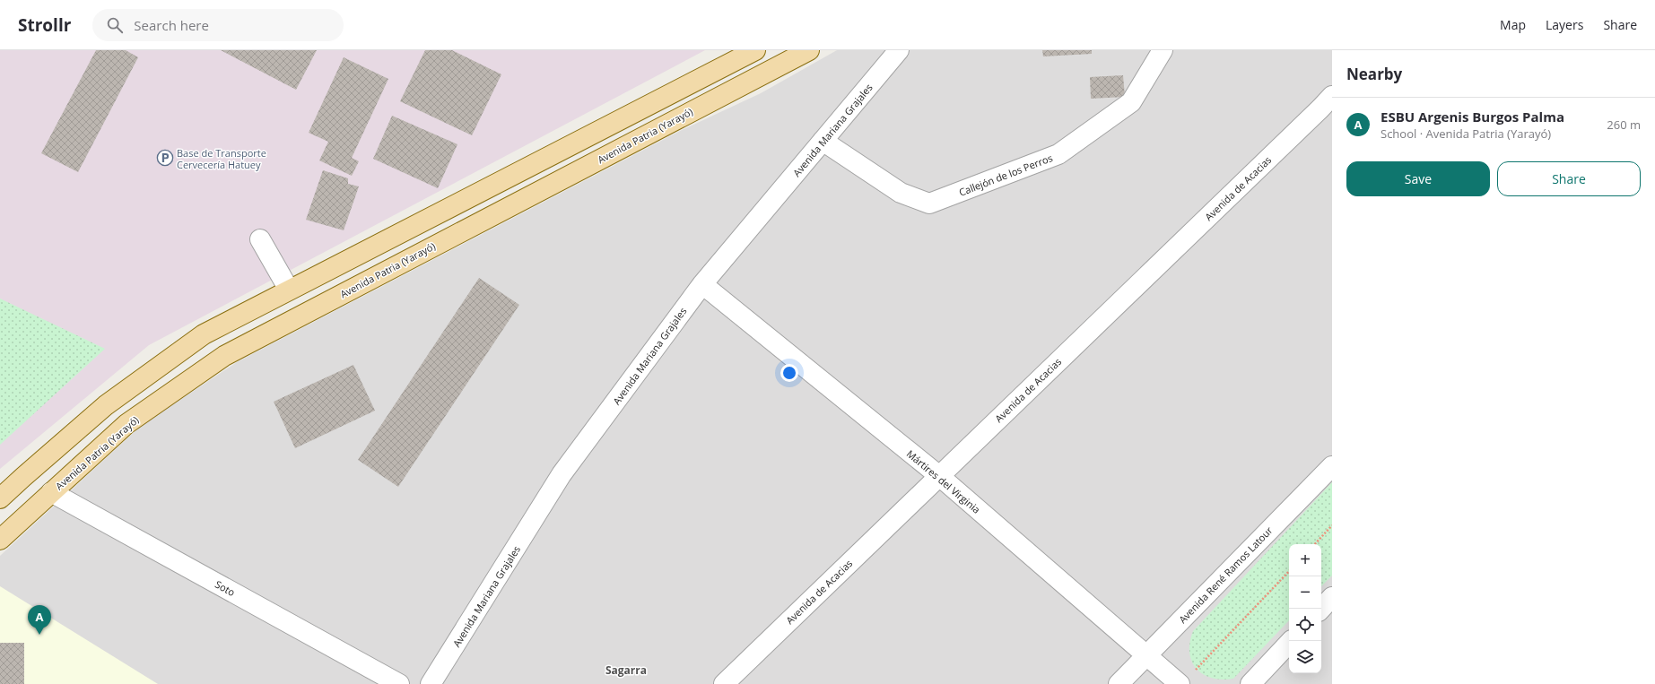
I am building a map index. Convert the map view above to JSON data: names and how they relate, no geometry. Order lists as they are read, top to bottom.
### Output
{
  "streets": {
    "main road": ["Avenida Patria (Yarayó)"],
    "street": [
      "Avenida Mariana Grajales",
      "Callejón de los Perros",
      "Avenida de Acacias",
      "Mártires del Virginia",
      "Avenida René Ramos Latour",
      "Soto"
    ]
  },
  "crossings": [
    ["Avenida Mariana Grajales", "Callejón de los Perros"],
    ["Avenida Mariana Grajales", "Mártires del Virginia"],
    ["Avenida Patria (Yarayó)", "Soto"],
    ["Avenida de Acacias", "Mártires del Virginia"],
    ["Mártires del Virginia", "Avenida René Ramos Latour"]
  ],
  "districts": ["Sagarra"],
  "places": {
    "parking": ["Base de Transporte Cervecería Hatuey"]
  },
  "page": {
    "header": "Strollr",
    "search": "Search here",
    "nav": ["Map", "Layers", "Share"],
    "heading": "Nearby",
    "list": [
      {
        "mark": "A",
        "name": "ESBU Argenis Burgos Palma",
        "note": "School · Avenida Patria (Yarayó)",
        "value": "260 m"
      }
    ],
    "buttons": ["Save", "Share"],
    "map_buttons": ["+", "−"],
    "pins": "A"
  }
}
